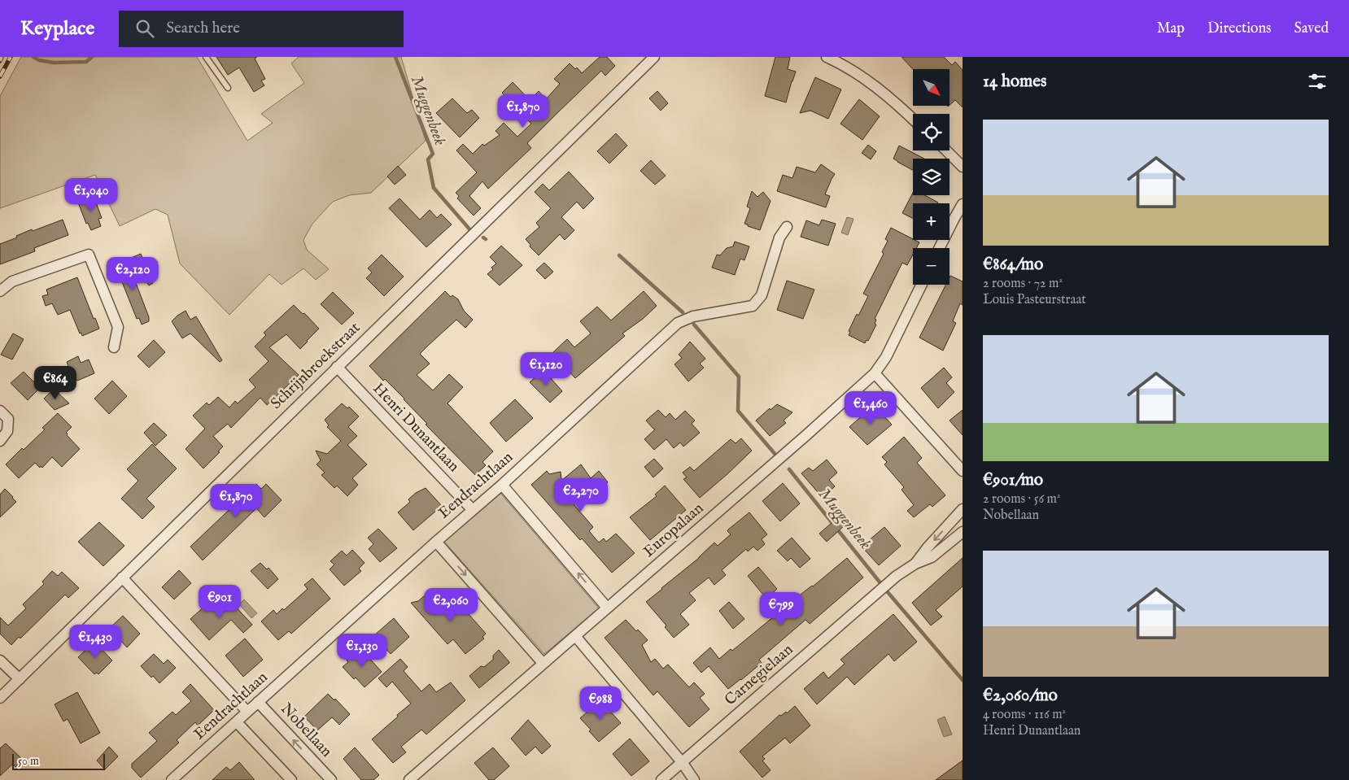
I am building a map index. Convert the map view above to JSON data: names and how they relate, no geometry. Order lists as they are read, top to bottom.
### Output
{
  "streets": {
    "street": [
      "Schrijnbroekstraat",
      "Henri Dunantlaan",
      "Eendrachtlaan",
      "Europalaan",
      "Carnegielaan",
      "Nobellaan"
    ]
  },
  "crossings": [
    ["Schrijnbroekstraat", "Henri Dunantlaan"],
    ["Henri Dunantlaan", "Eendrachtlaan"],
    ["Eendrachtlaan", "Nobellaan"]
  ],
  "water": ["Muggenbeek"],
  "scale_bar": "50 m",
  "north": "bottom right",
  "page": {
    "header": "Keyplace",
    "search": "Search here",
    "nav": ["Map", "Directions", "Saved"],
    "heading": "14 homes",
    "map_buttons": ["+", "−"],
    "price": [
      "€1,870",
      "€1,040",
      "€2,120",
      "€1,120",
      "€864",
      "€1,460",
      "€2,270",
      "€1,870",
      "€901",
      "€2,060",
      "€799",
      "€1,430",
      "€1,130",
      "€988"
    ],
    "list": [
      {
        "name": "€864/mo",
        "note": "2 rooms · 72 m² · Louis Pasteurstraat"
      },
      {
        "name": "€901/mo",
        "note": "2 rooms · 56 m² · Nobellaan"
      },
      {
        "name": "€2,060/mo",
        "note": "4 rooms · 116 m² · Henri Dunantlaan"
      }
    ],
    "scale": "50 m"
  }
}
